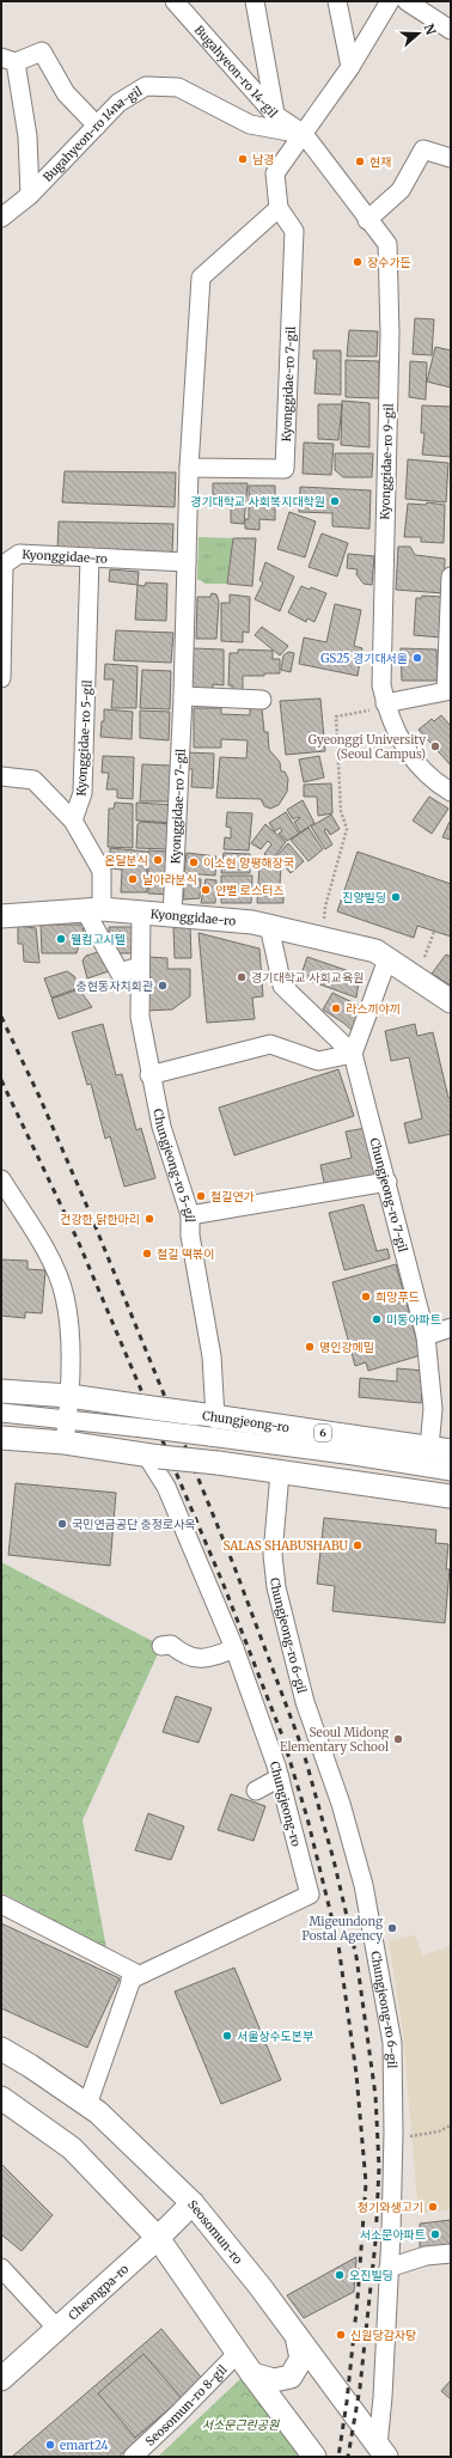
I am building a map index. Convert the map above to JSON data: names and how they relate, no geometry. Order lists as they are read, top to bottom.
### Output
{
  "streets": {
    "main road": [
      "Kyonggidae-ro",
      "Chungjeong-ro",
      "6",
      "Seosomun-ro",
      "Cheongpa-ro"
    ],
    "street": [
      "Bugahyeon-ro 14-gil",
      "Bugahyeon-ro 14na-gil",
      "Kyonggidae-ro 7-gil",
      "Kyonggidae-ro 9-gil",
      "Kyonggidae-ro 5-gil",
      "Chungjeong-ro 5-gil",
      "Chungjeong-ro 7-gil",
      "Chungjeong-ro 6-gil",
      "Seosomun-ro 8-gil"
    ]
  },
  "crossings": [
    ["Bugahyeon-ro 14-gil", "Bugahyeon-ro 14na-gil"],
    ["Bugahyeon-ro 14-gil", "Kyonggidae-ro 7-gil"],
    ["Bugahyeon-ro 14-gil", "Kyonggidae-ro 9-gil"],
    ["Bugahyeon-ro 14na-gil", "Kyonggidae-ro 7-gil"],
    ["Bugahyeon-ro 14na-gil", "Kyonggidae-ro 9-gil"],
    ["Kyonggidae-ro 7-gil", "Kyonggidae-ro 9-gil"],
    ["Kyonggidae-ro 7-gil", "Kyonggidae-ro"],
    ["Kyonggidae-ro", "Kyonggidae-ro 5-gil"],
    ["Kyonggidae-ro", "Chungjeong-ro 5-gil"],
    ["Chungjeong-ro 5-gil", "Chungjeong-ro"],
    ["Chungjeong-ro 7-gil", "Chungjeong-ro"],
    ["Chungjeong-ro 6-gil", "Seosomun-ro"],
    ["Seosomun-ro", "Cheongpa-ro"]
  ],
  "parks": ["서소문근린공원"],
  "places": [
    "남경",
    "현재",
    "장수가든",
    "경기대학교 사회복지대학원",
    "GS25 경기대서울",
    "Gyeonggi University (Seoul Campus)",
    "온달분식",
    "이소현 양평해장국",
    "날아라분식",
    "얀별 로스터즈",
    "진양빌딩",
    "웰컴고시텔",
    "경기대학교 사회교육원",
    "충현동자치회관",
    "라스끼야끼",
    "철길연가",
    "건강한 닭한마리",
    "철길 떡볶이",
    "희망푸드",
    "미동아파트",
    "명인강메밀",
    "국민연금공단 충정로사옥",
    "SALAS SHABUSHABU",
    "Seoul Midong Elementary School",
    "Migeundong Postal Agency",
    "서울상수도본부",
    "청기와생고기",
    "서소문아파트",
    "오진빌딩",
    "신원당감자탕",
    "emart24"
  ],
  "north": "right"
}
